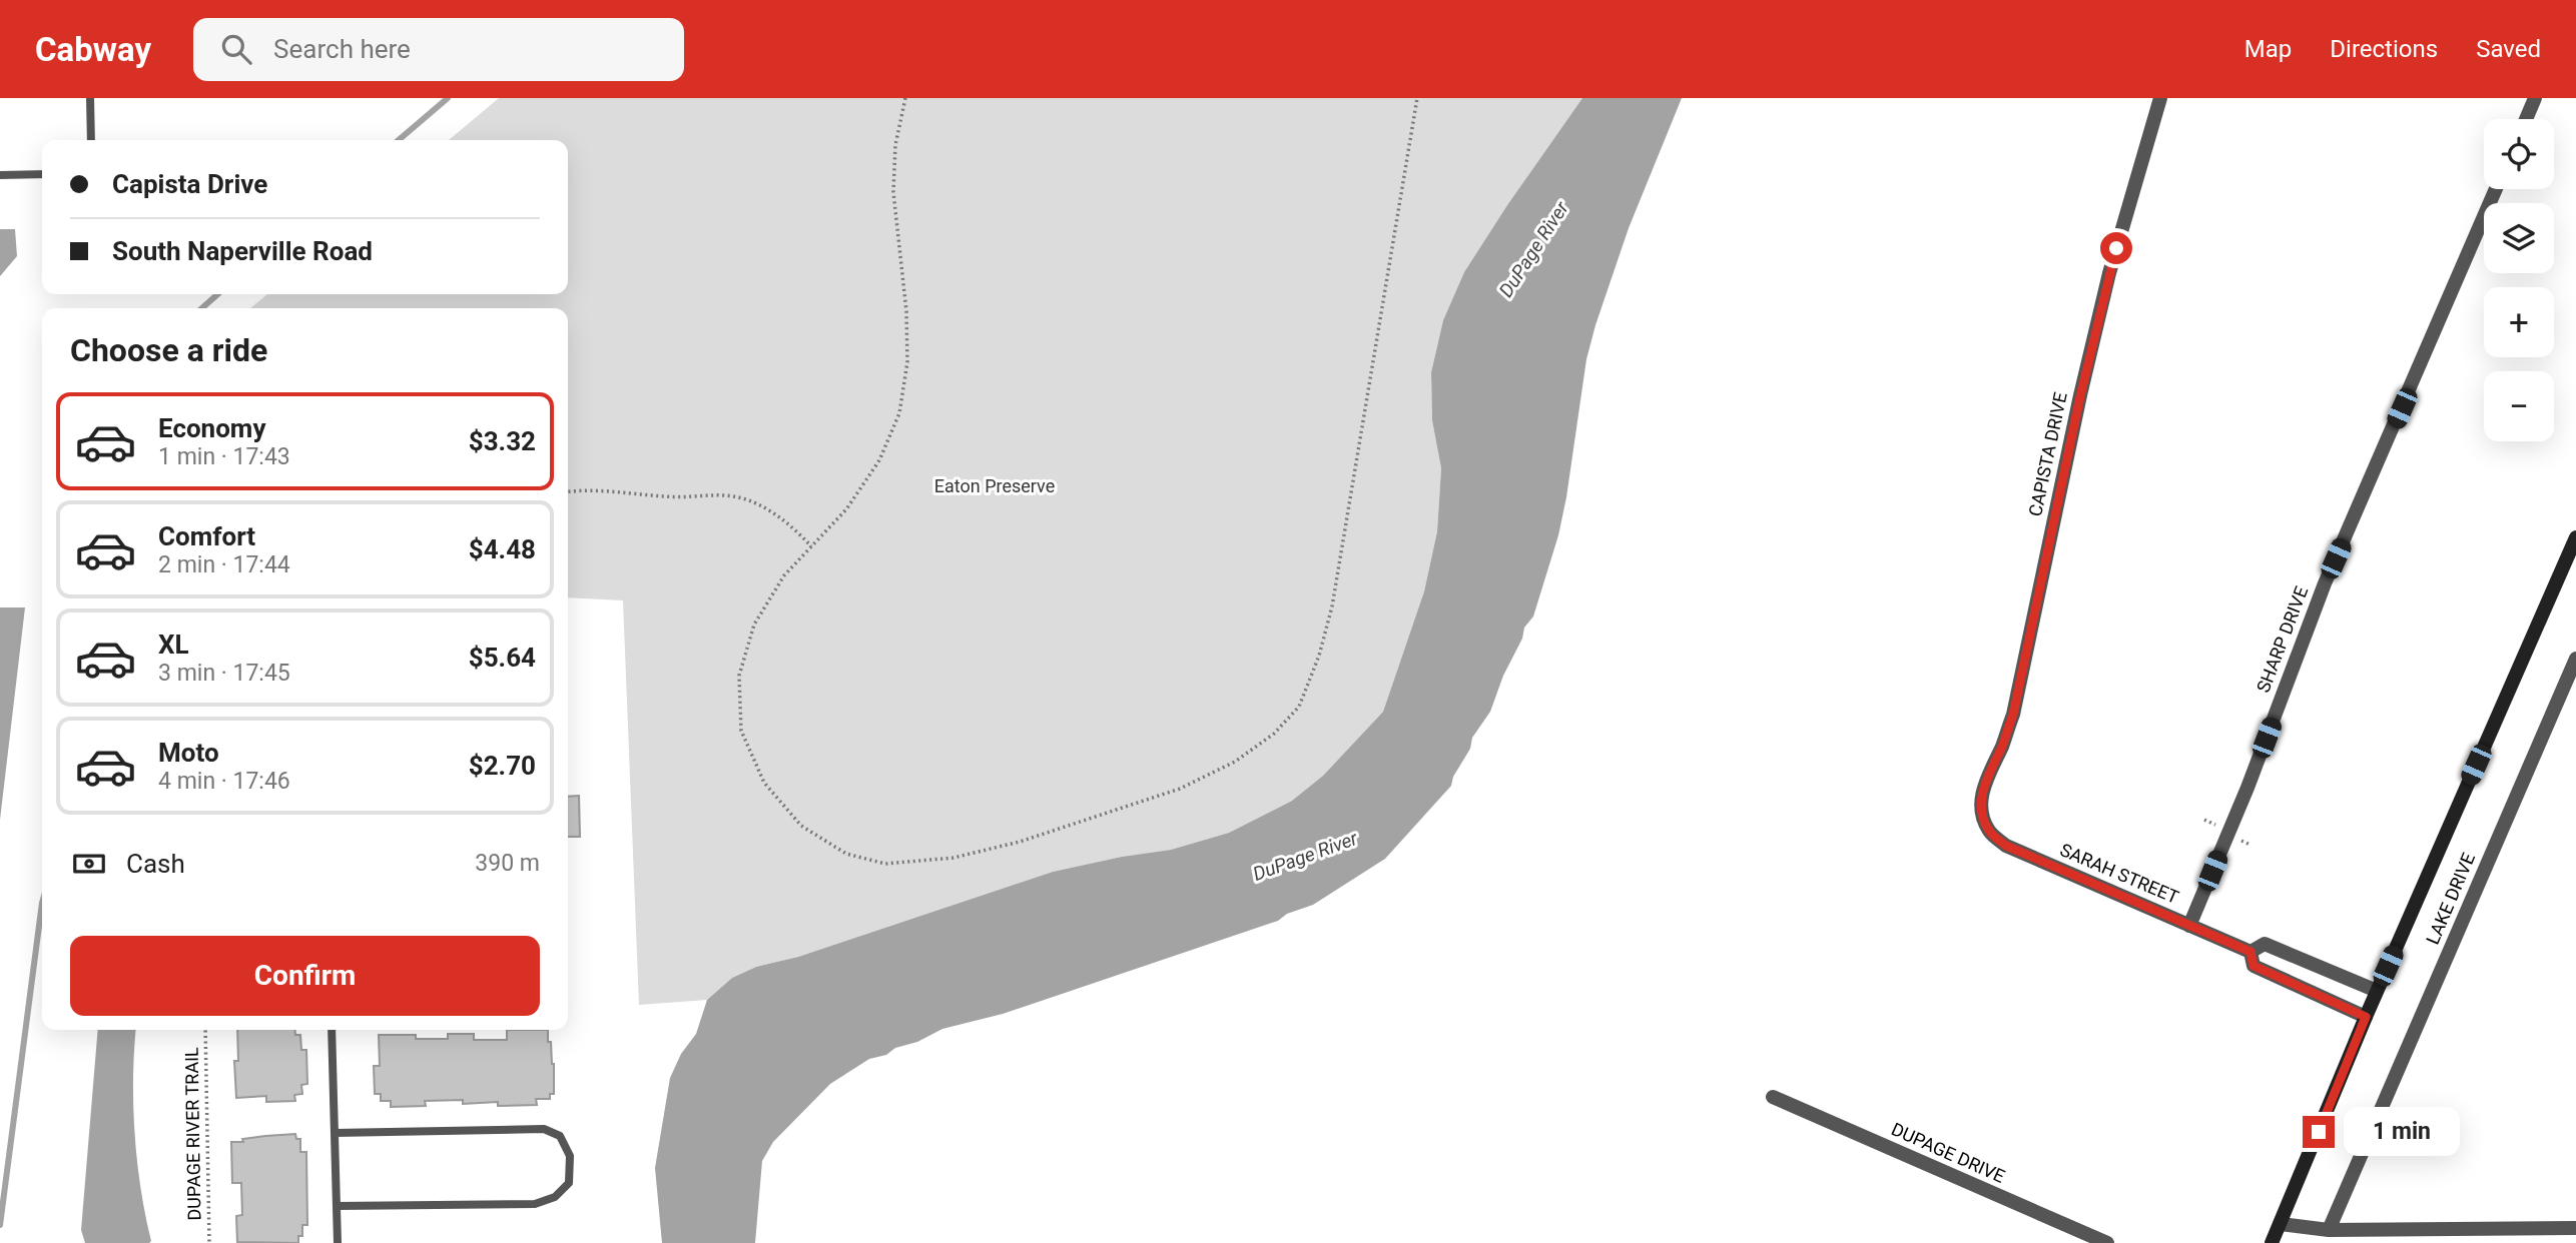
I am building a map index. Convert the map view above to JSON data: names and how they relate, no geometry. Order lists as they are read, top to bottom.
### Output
{
  "streets": {
    "street": [
      "CAPISTA DRIVE",
      "SHARP DRIVE",
      "SARAH STREET",
      "LAKE DRIVE",
      "DUPAGE DRIVE"
    ],
    "path": ["DUPAGE RIVER TRAIL"]
  },
  "crossings": [
    ["CAPISTA DRIVE", "SARAH STREET"],
    ["SHARP DRIVE", "SARAH STREET"]
  ],
  "water": ["DuPage River"],
  "parks": ["Eaton Preserve"],
  "page": {
    "header": "Cabway",
    "search": "Search here",
    "nav": ["Map", "Directions", "Saved"],
    "map_buttons": ["+", "−"],
    "banner": ["Capista Drive", "South Naperville Road"],
    "heading": "Choose a ride",
    "list": [
      {
        "name": "Economy",
        "note": "1 min · 17:43",
        "value": "$3.32"
      },
      {
        "name": "Comfort",
        "note": "2 min · 17:44",
        "value": "$4.48"
      },
      {
        "name": "XL",
        "note": "3 min · 17:45",
        "value": "$5.64"
      },
      {
        "name": "Moto",
        "note": "4 min · 17:46",
        "value": "$2.70"
      }
    ],
    "pay": ["Cash", "390 m"],
    "buttons": "Confirm",
    "bubble": "1 min"
  }
}
